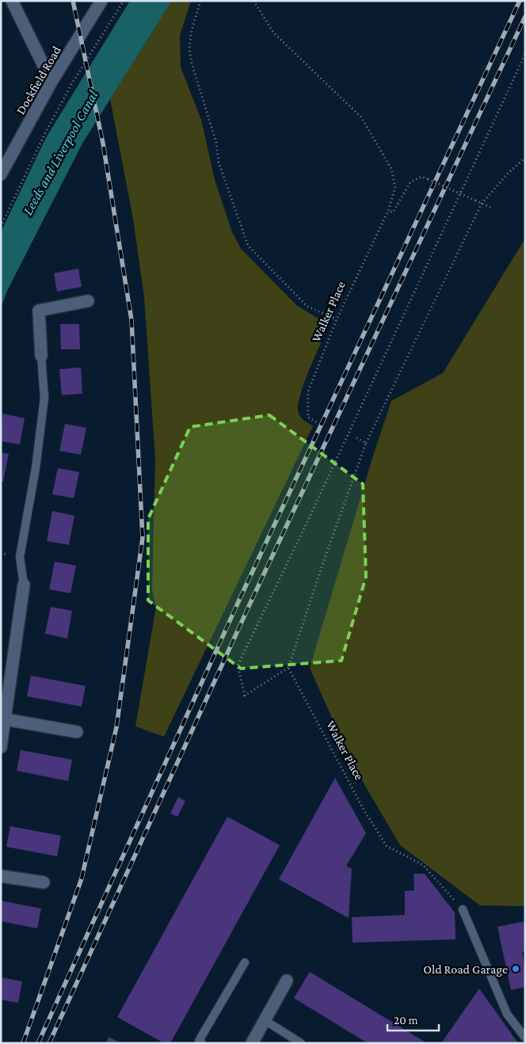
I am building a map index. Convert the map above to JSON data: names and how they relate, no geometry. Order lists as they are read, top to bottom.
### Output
{
  "streets": {
    "street": ["Dockfield Road"],
    "path": ["Walker Place"]
  },
  "water": ["Leeds and Liverpool Canal"],
  "places": ["Old Road Garage"],
  "scale_bar": "20 m"
}
